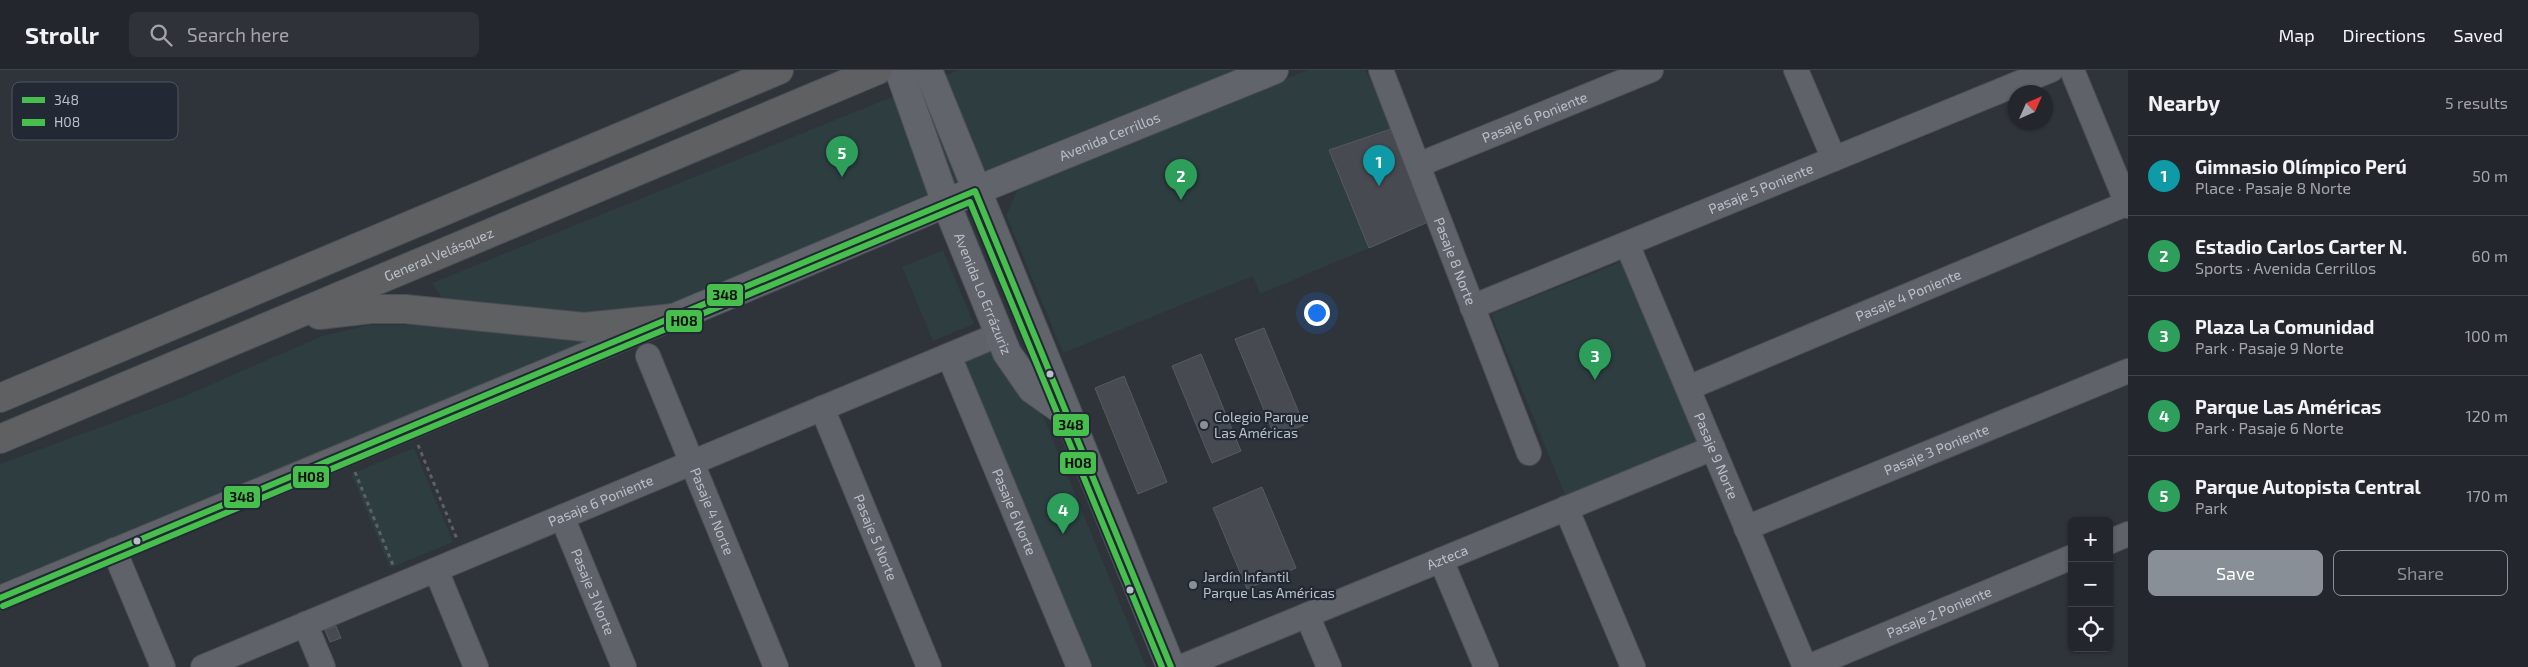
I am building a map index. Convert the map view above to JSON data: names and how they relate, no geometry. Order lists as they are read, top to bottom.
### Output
{
  "streets": {
    "highway": ["General Velásquez"],
    "main road": ["Avenida Cerrillos", "Avenida Lo Errázuriz"],
    "street": [
      "Pasaje 6 Poniente",
      "Pasaje 5 Poniente",
      "Pasaje 8 Norte",
      "Pasaje 4 Poniente",
      "Pasaje 3 Poniente",
      "Pasaje 9 Norte",
      "Pasaje 4 Norte",
      "Pasaje 6 Norte",
      "Pasaje 5 Norte",
      "Azteca",
      "Pasaje 3 Norte",
      "Pasaje 2 Poniente"
    ]
  },
  "crossings": [
    ["Pasaje 6 Poniente", "Pasaje 8 Norte"],
    ["Pasaje 6 Poniente", "Avenida Lo Errázuriz"],
    ["Pasaje 6 Poniente", "Pasaje 4 Norte"],
    ["Pasaje 6 Poniente", "Pasaje 6 Norte"],
    ["Pasaje 6 Poniente", "Pasaje 5 Norte"],
    ["Pasaje 6 Poniente", "Pasaje 3 Norte"],
    ["Avenida Cerrillos", "Avenida Lo Errázuriz"],
    ["Pasaje 5 Poniente", "Pasaje 8 Norte"],
    ["Pasaje 5 Poniente", "Pasaje 9 Norte"],
    ["General Velásquez", "Avenida Lo Errázuriz"],
    ["Pasaje 4 Poniente", "Pasaje 9 Norte"],
    ["Pasaje 3 Poniente", "Pasaje 9 Norte"],
    ["Pasaje 9 Norte", "Azteca"],
    ["Pasaje 9 Norte", "Pasaje 2 Poniente"]
  ],
  "places": ["Colegio Parque Las Américas", "Jardín Infantil Parque Las Américas"],
  "lines": ["transit line 348", "transit line H08"],
  "legend": ["348", "H08"],
  "north": "top right",
  "page": {
    "header": "Strollr",
    "search": "Search here",
    "nav": ["Map", "Directions", "Saved"],
    "heading": ["Nearby", "5 results"],
    "list": [
      {
        "mark": "1",
        "name": "Gimnasio Olímpico Perú",
        "note": "Place · Pasaje 8 Norte",
        "value": "50 m"
      },
      {
        "mark": "2",
        "name": "Estadio Carlos Carter N.",
        "note": "Sports · Avenida Cerrillos",
        "value": "60 m"
      },
      {
        "mark": "3",
        "name": "Plaza La Comunidad",
        "note": "Park · Pasaje 9 Norte",
        "value": "100 m"
      },
      {
        "mark": "4",
        "name": "Parque Las Américas",
        "note": "Park · Pasaje 6 Norte",
        "value": "120 m"
      },
      {
        "mark": "5",
        "name": "Parque Autopista Central",
        "note": "Park",
        "value": "170 m"
      }
    ],
    "pins": [
      "5",
      "1",
      "2",
      "3",
      "4"
    ],
    "map_buttons": ["+", "−"],
    "buttons": ["Save", "Share"]
  }
}
